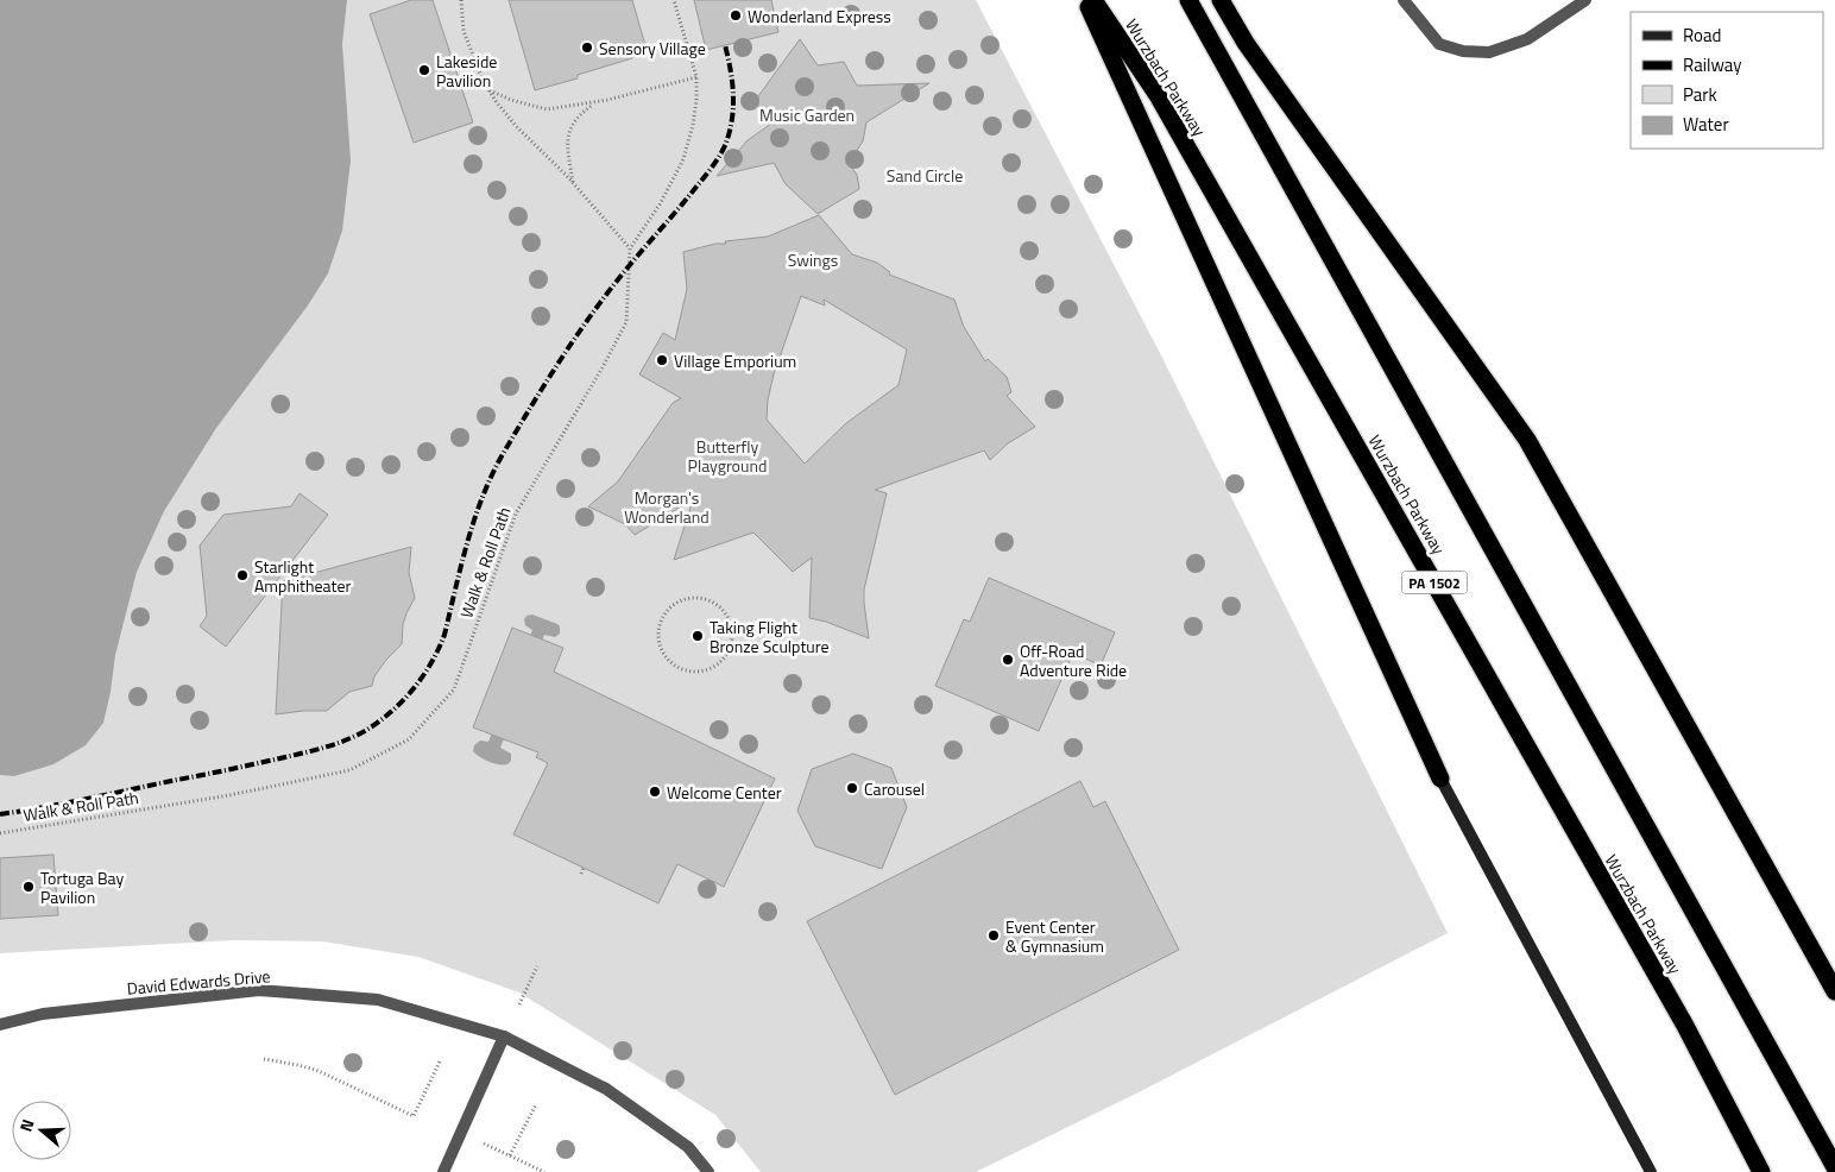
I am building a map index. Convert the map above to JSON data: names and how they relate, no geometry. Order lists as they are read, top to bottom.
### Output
{
  "streets": {
    "highway": ["Wurzbach Parkway", "PA 1502"],
    "street": ["David Edwards Drive"],
    "path": ["Walk & Roll Path"]
  },
  "parks": [
    "Music Garden",
    "Sand Circle",
    "Swings",
    "Butterfly Playground",
    "Morgan's Wonderland"
  ],
  "places": [
    "Wonderland Express",
    "Sensory Village",
    "Lakeside Pavilion",
    "Village Emporium",
    "Starlight Amphitheater",
    "Taking Flight Bronze Sculpture",
    "Off-Road Adventure Ride",
    "Carousel",
    "Welcome Center",
    "Tortuga Bay Pavilion",
    "Event Center & Gymnasium"
  ],
  "legend": [
    "Road",
    "Railway",
    "Park",
    "Water"
  ],
  "north": "left"
}
